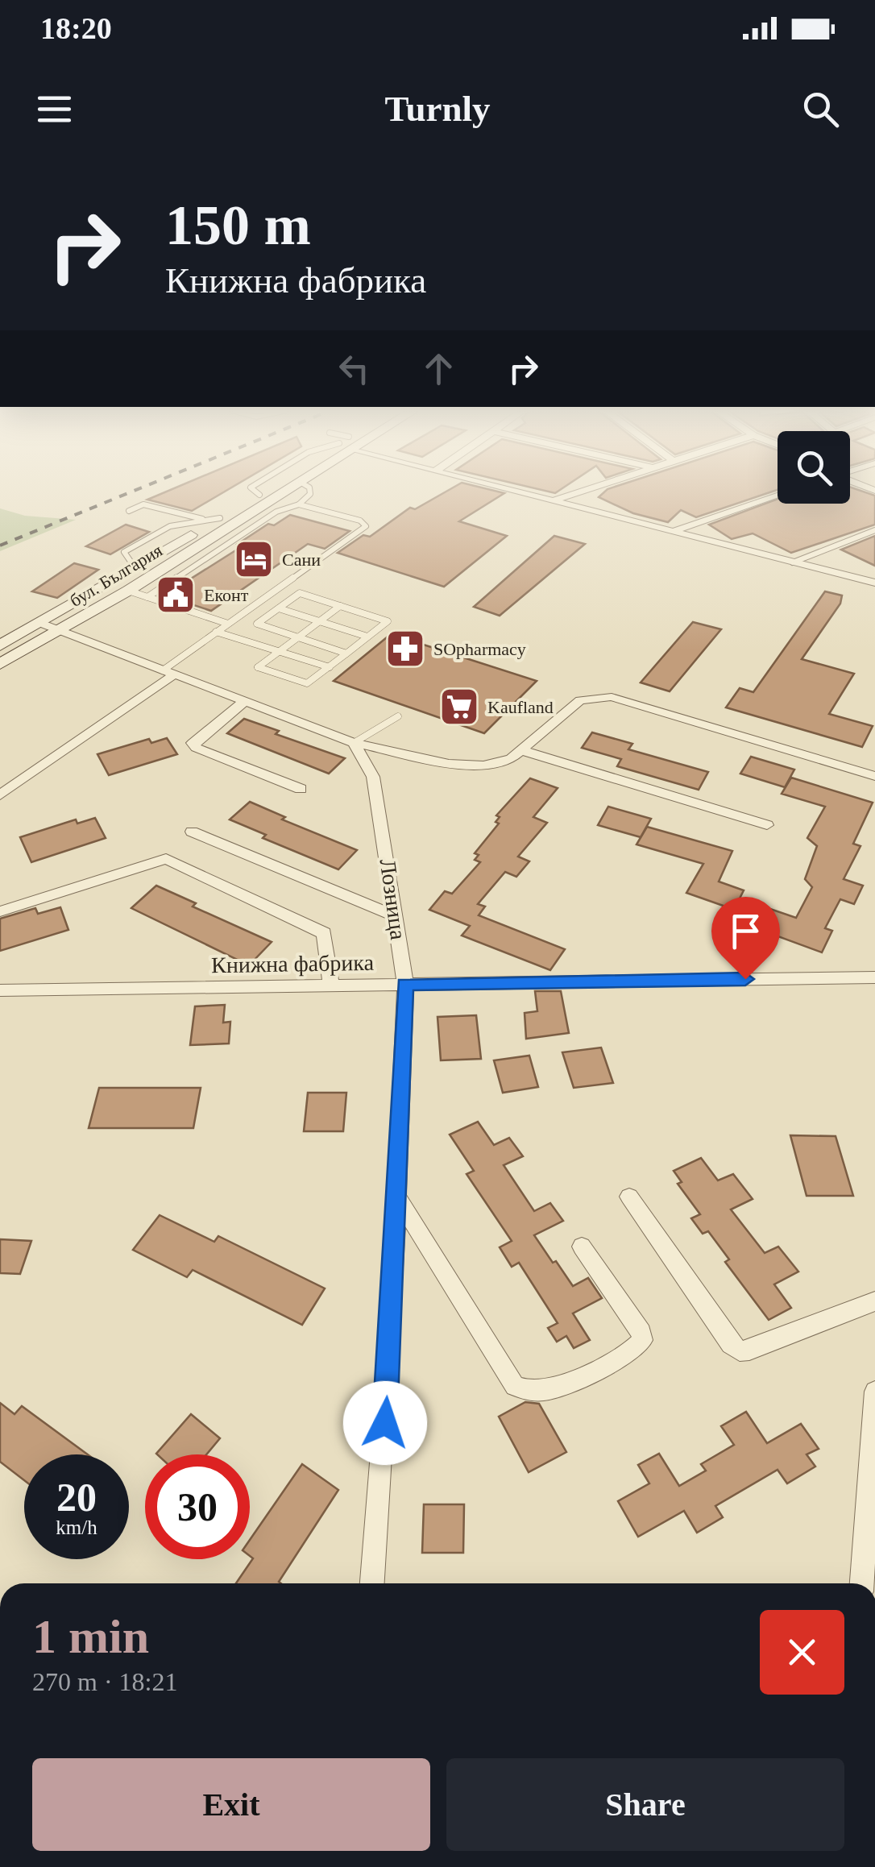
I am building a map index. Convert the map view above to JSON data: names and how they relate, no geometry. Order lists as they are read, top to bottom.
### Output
{
  "streets": {
    "main road": ["бул. България"],
    "street": ["Лозница", "Книжна фабрика"]
  },
  "crossings": [
    ["Лозница", "Книжна фабрика"]
  ],
  "places": {
    "hotel": ["Сани"],
    "public building": ["Еконт"],
    "pharmacy": ["SOpharmacy"],
    "supermarket": ["Kaufland"]
  },
  "page": {
    "status": "18:20",
    "header": "Turnly",
    "turn": ["150 m", "Книжна фабрика"],
    "speed": "20 km/h",
    "limit": "30",
    "heading": ["1 min", "270 m · 18:21"],
    "buttons": ["Exit", "Share"]
  }
}
